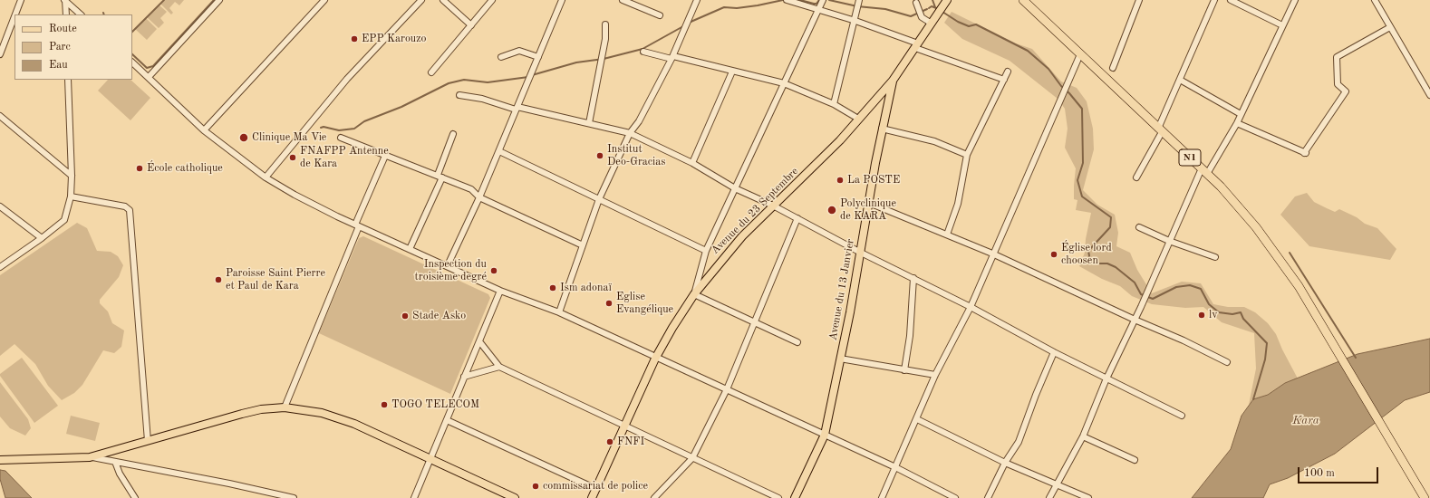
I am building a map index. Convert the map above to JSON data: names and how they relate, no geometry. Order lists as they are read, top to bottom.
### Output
{
  "streets": {
    "highway": ["N1"],
    "main road": ["Avenue du 23 Septembre", "Avenue du 13 Janvier"]
  },
  "crossings": [
    ["Avenue du 23 Septembre", "Avenue du 13 Janvier"]
  ],
  "water": ["Kara"],
  "places": [
    "EPP Karouzo",
    "Clinique Ma Vie",
    "Institut Deo-Gracias",
    "FNAFPP Antenne de Kara",
    "École catholique",
    "La POSTE",
    "Polyclinique de KARA",
    "Église lord choosen",
    "Inspection du troisième degré",
    "Paroisse Saint Pierre et Paul de Kara",
    "Ism adonaï",
    "Eglise Evangélique",
    "lv",
    "Stade Asko",
    "TOGO TELECOM",
    "FNFI",
    "commissariat de police"
  ],
  "legend": ["Route", "Parc", "Eau"],
  "scale_bar": "100 m"
}
